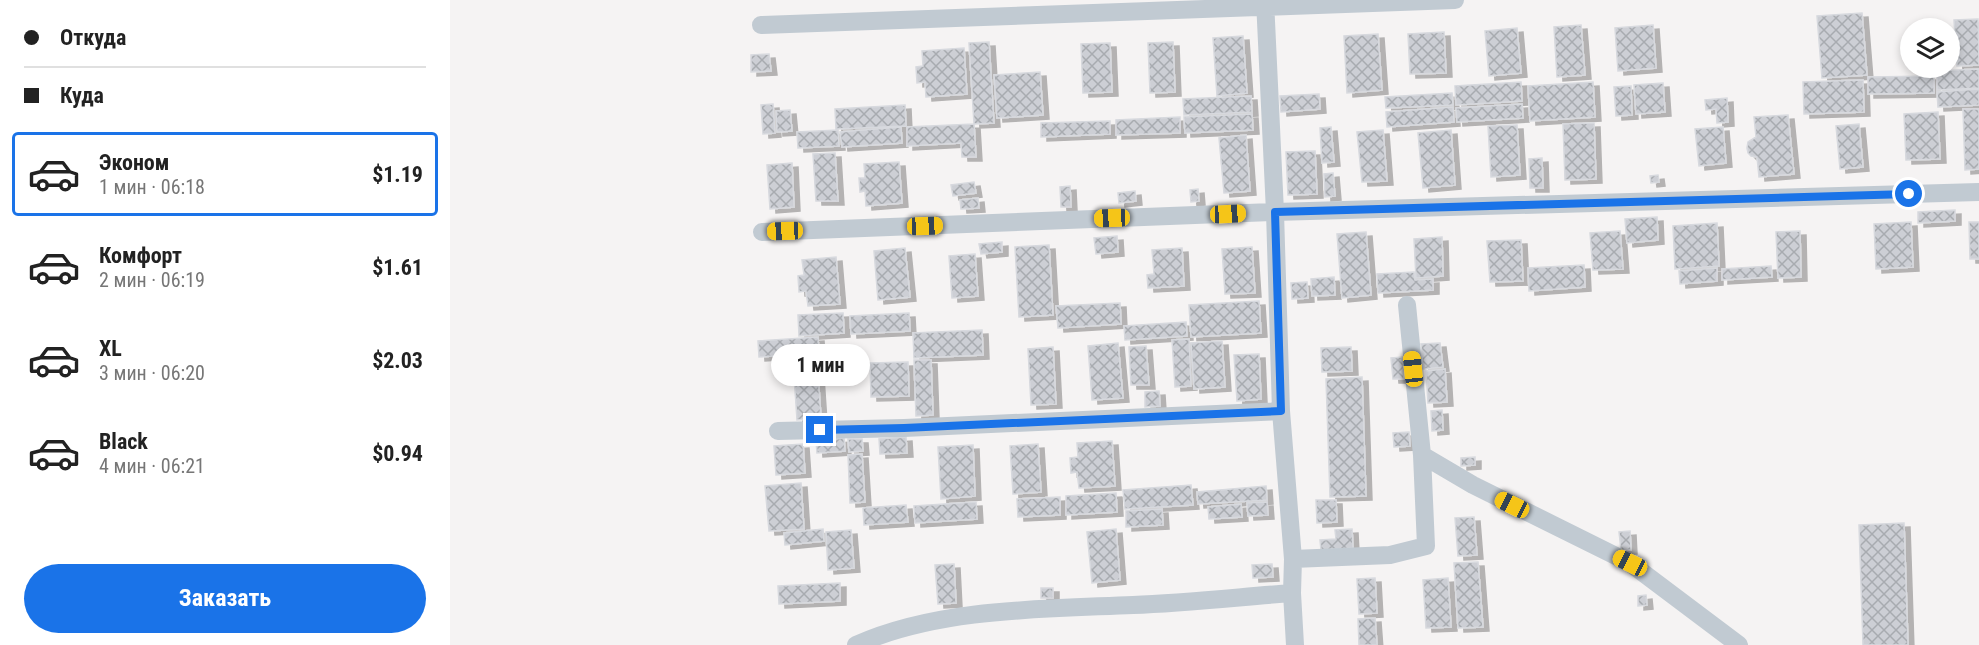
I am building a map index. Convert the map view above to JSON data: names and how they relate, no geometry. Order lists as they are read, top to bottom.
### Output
{
  "page": {
    "banner": ["Откуда", "Куда"],
    "list": [
      {
        "name": "Эконом",
        "note": "1 мин · 06:18",
        "value": "$1.19"
      },
      {
        "name": "Комфорт",
        "note": "2 мин · 06:19",
        "value": "$1.61"
      },
      {
        "name": "XL",
        "note": "3 мин · 06:20",
        "value": "$2.03"
      },
      {
        "name": "Black",
        "note": "4 мин · 06:21",
        "value": "$0.94"
      }
    ],
    "bubble": "1 мин",
    "buttons": "Заказать"
  }
}
